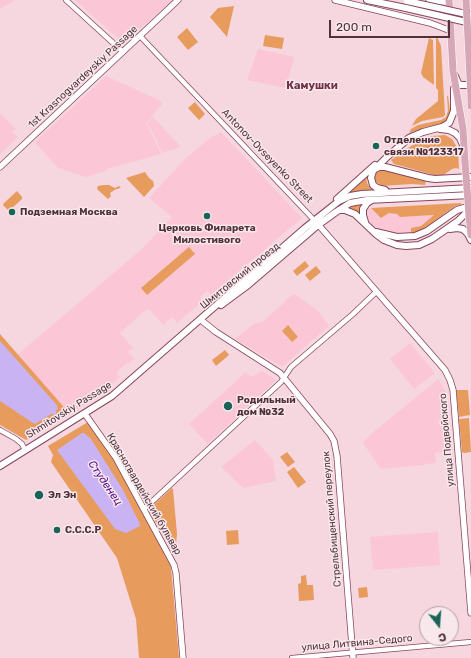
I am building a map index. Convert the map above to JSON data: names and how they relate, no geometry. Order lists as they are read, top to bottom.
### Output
{
  "streets": {
    "main road": ["Шмитовский проезд", "Shmitovskiy Passage"],
    "street": [
      "1st Krasnogvardeyskiy Passage",
      "Antonov-Ovseyenko Street",
      "улица Подвойского",
      "Красногвардейский бульвар",
      "Стрельбищенский переулок",
      "улица Литвина-Седого"
    ]
  },
  "crossings": [
    ["1st Krasnogvardeyskiy Passage", "Antonov-Ovseyenko Street"],
    ["Antonov-Ovseyenko Street", "Шмитовский проезд"],
    ["Antonov-Ovseyenko Street", "улица Подвойского"],
    ["Шмитовский проезд", "Shmitovskiy Passage"],
    ["Шмитовский проезд", "Стрельбищенский переулок"],
    ["Shmitovskiy Passage", "Красногвардейский бульвар"],
    ["Shmitovskiy Passage", "Стрельбищенский переулок"],
    ["Стрельбищенский переулок", "улица Литвина-Седого"]
  ],
  "districts": ["Камушки"],
  "water": ["Студенец"],
  "places": [
    "Отделение связи №123317",
    "Подземная Москва",
    "Церковь Филарета Милостивого",
    "Родильный дом №32",
    "Эл Эн",
    "С.С.С.Р"
  ],
  "scale_bar": "200 m",
  "north": "bottom"
}
